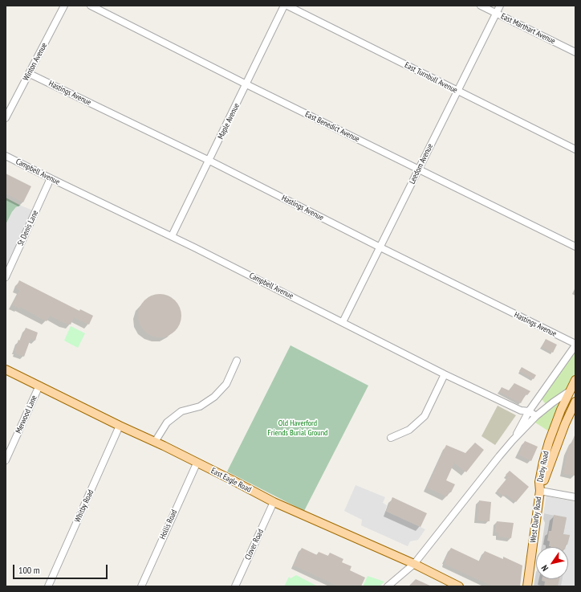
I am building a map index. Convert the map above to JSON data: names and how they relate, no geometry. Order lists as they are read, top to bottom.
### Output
{
  "streets": {
    "main road": ["Darby Road", "East Eagle Road", "West Darby Road"],
    "street": [
      "East Marthart Avenue",
      "Winton Avenue",
      "East Turnbull Avenue",
      "Hastings Avenue",
      "Maple Avenue",
      "East Benedict Avenue",
      "Leedom Avenue",
      "Campbell Avenue",
      "St Denis Lane",
      "Merwood Lane",
      "Whitby Road",
      "Hollis Road",
      "Clover Road"
    ]
  },
  "crossings": [
    ["East Marthart Avenue", "Leedom Avenue"],
    ["Winton Avenue", "Hastings Avenue"],
    ["East Turnbull Avenue", "Leedom Avenue"],
    ["Hastings Avenue", "Maple Avenue"],
    ["Hastings Avenue", "Leedom Avenue"],
    ["Maple Avenue", "East Benedict Avenue"],
    ["Maple Avenue", "Campbell Avenue"],
    ["East Benedict Avenue", "Leedom Avenue"],
    ["Leedom Avenue", "Campbell Avenue"],
    ["Campbell Avenue", "St Denis Lane"],
    ["Merwood Lane", "East Eagle Road"],
    ["Darby Road", "West Darby Road"],
    ["East Eagle Road", "Whitby Road"],
    ["East Eagle Road", "Hollis Road"],
    ["East Eagle Road", "Clover Road"]
  ],
  "parks": ["Old Haverford Friends Burial Ground"],
  "scale_bar": "100 m",
  "north": "bottom left"
}
